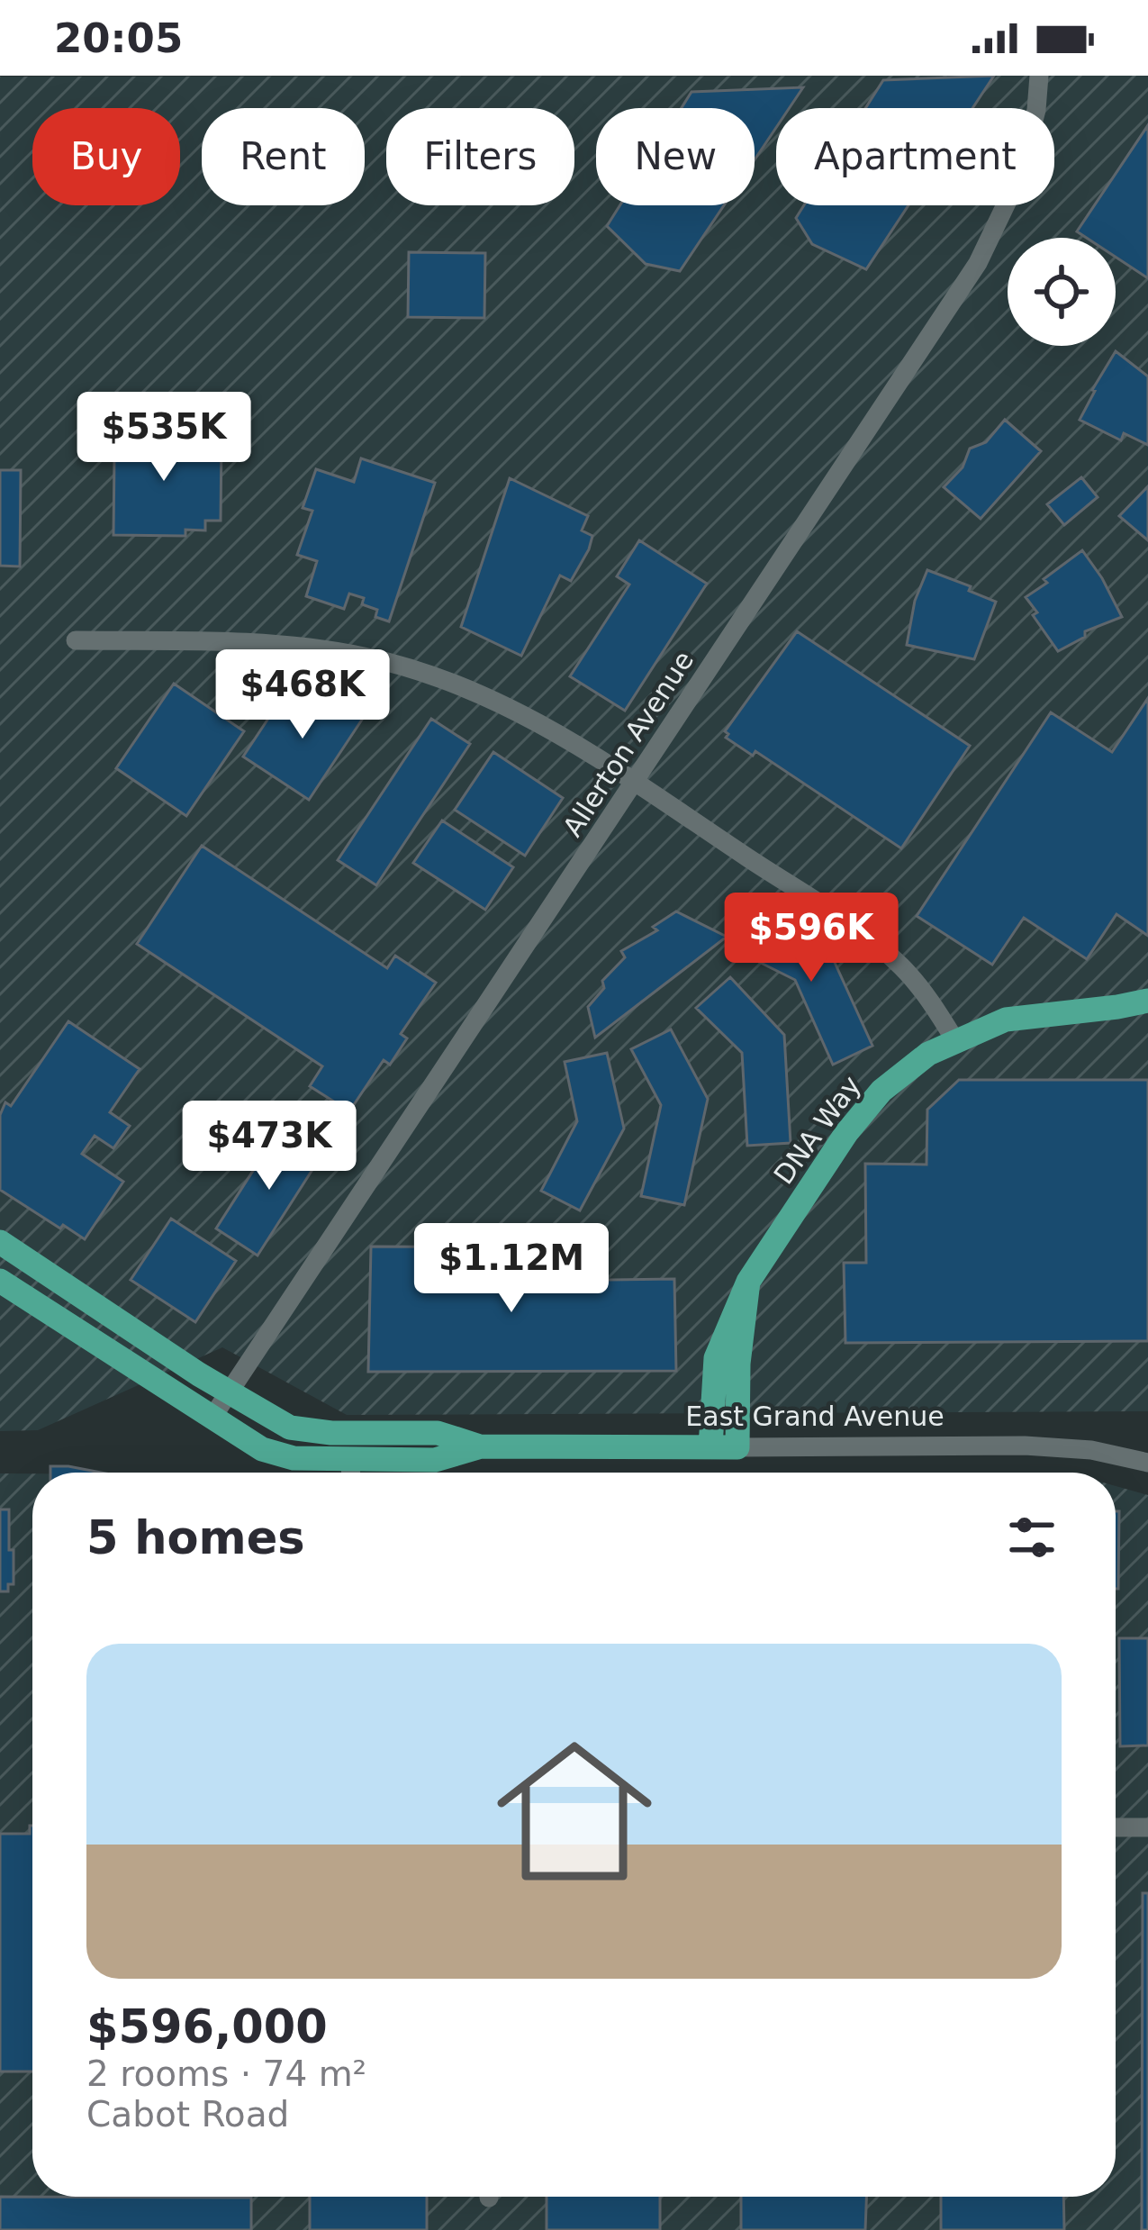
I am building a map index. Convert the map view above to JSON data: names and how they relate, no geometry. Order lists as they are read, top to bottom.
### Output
{
  "streets": {
    "main road": ["DNA Way", "East Grand Avenue"],
    "street": ["Allerton Avenue"]
  },
  "crossings": [
    ["Allerton Avenue", "East Grand Avenue"],
    ["DNA Way", "East Grand Avenue"]
  ],
  "page": {
    "status": "20:05",
    "chip": [
      "Buy",
      "Rent",
      "Filters",
      "New",
      "Apartment"
    ],
    "price": [
      "$535K",
      "$468K",
      "$596K",
      "$473K",
      "$1.12M"
    ],
    "heading": "5 homes",
    "list": [
      {
        "name": "$596,000",
        "note": "2 rooms · 74 m² · Cabot Road"
      }
    ]
  }
}
